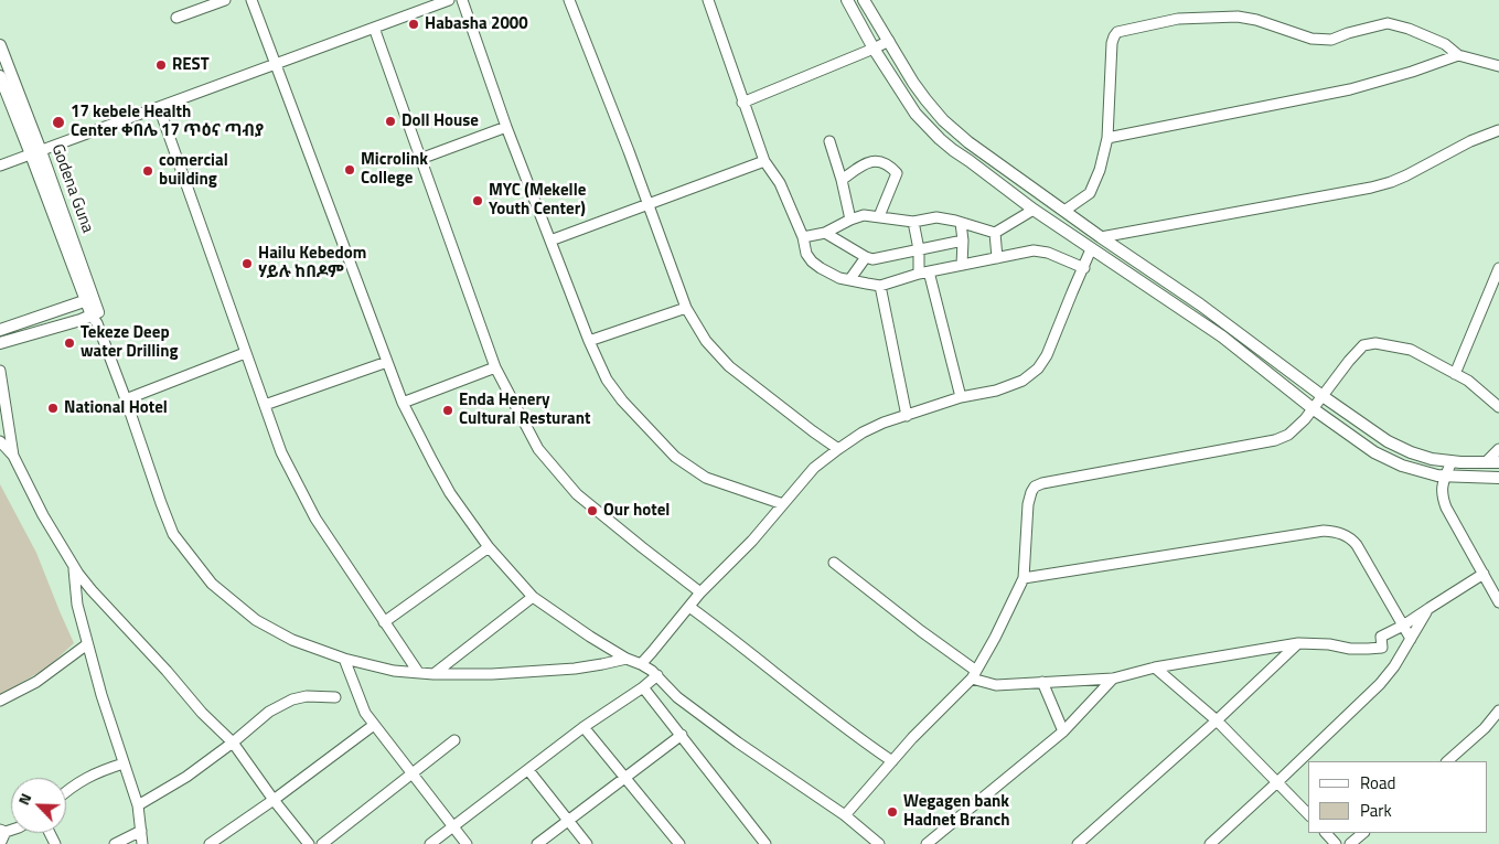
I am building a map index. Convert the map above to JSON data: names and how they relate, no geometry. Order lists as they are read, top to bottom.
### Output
{
  "streets": {
    "main road": ["Godena Guna"]
  },
  "places": [
    "Habasha 2000",
    "REST",
    "Doll House",
    "17 kebele Health Center ቀበሌ 17 ጥዕና ጣብያ",
    "Microlink College",
    "comercial building",
    "MYC (Mekelle Youth Center)",
    "Hailu Kebedom ሃይሉ ከበዶም",
    "Tekeze Deep water Drilling",
    "National Hotel",
    "Enda Henery Cultural Resturant",
    "Our hotel",
    "Wegagen bank Hadnet Branch"
  ],
  "legend": ["Road", "Park"],
  "north": "top left"
}
